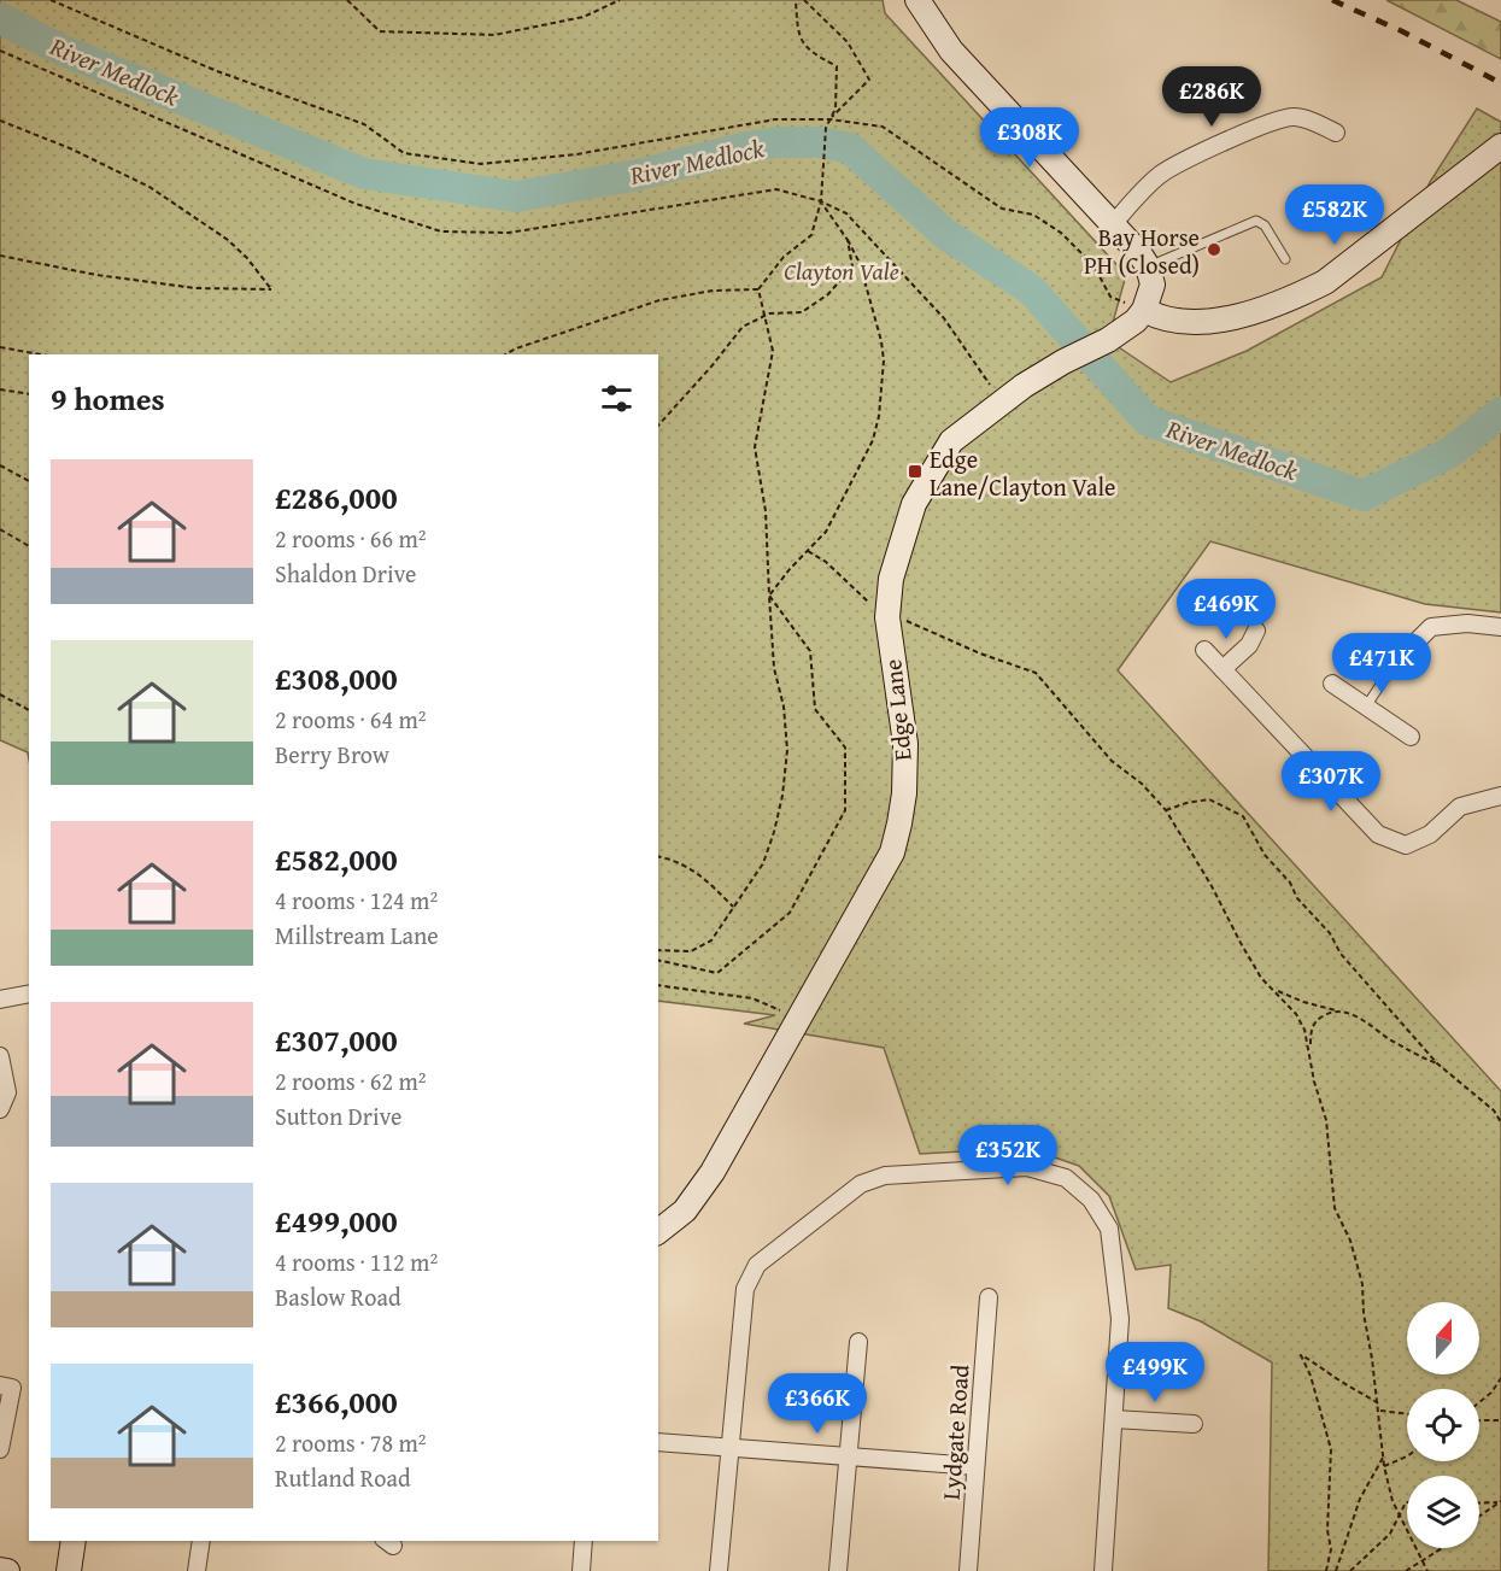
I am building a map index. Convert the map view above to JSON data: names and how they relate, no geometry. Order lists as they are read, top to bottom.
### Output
{
  "streets": {
    "street": ["Edge Lane", "Lydgate Road"]
  },
  "water": ["River Medlock"],
  "parks": ["Clayton Vale"],
  "places": {
    "other": ["Bay Horse PH (Closed)"],
    "transit": ["Edge Lane/Clayton Vale"]
  },
  "north": "top",
  "page": {
    "price": [
      "£286K",
      "£308K",
      "£582K",
      "£469K",
      "£471K",
      "£307K",
      "£352K",
      "£499K",
      "£366K"
    ],
    "heading": "9 homes",
    "list": [
      {
        "name": "£286,000",
        "note": "2 rooms · 66 m² · Shaldon Drive"
      },
      {
        "name": "£308,000",
        "note": "2 rooms · 64 m² · Berry Brow"
      },
      {
        "name": "£582,000",
        "note": "4 rooms · 124 m² · Millstream Lane"
      },
      {
        "name": "£307,000",
        "note": "2 rooms · 62 m² · Sutton Drive"
      },
      {
        "name": "£499,000",
        "note": "4 rooms · 112 m² · Baslow Road"
      },
      {
        "name": "£366,000",
        "note": "2 rooms · 78 m² · Rutland Road"
      }
    ]
  }
}
